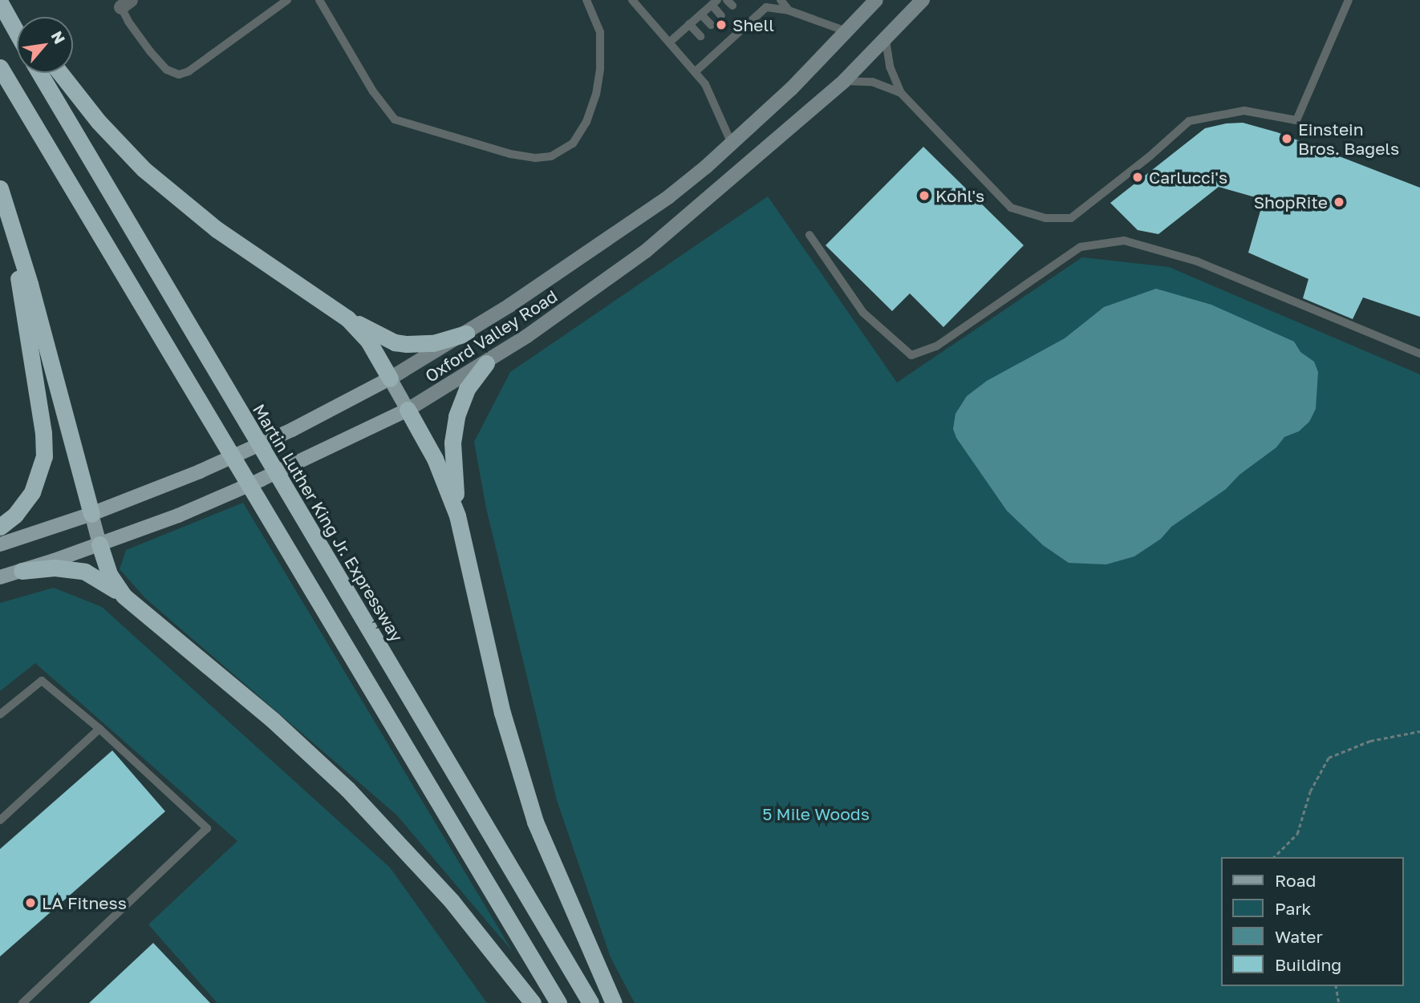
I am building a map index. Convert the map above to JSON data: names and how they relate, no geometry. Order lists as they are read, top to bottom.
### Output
{
  "streets": {
    "highway": ["Martin Luther King Jr. Expressway"],
    "main road": ["Oxford Valley Road"]
  },
  "parks": ["5 Mile Woods"],
  "places": [
    "Shell",
    "Einstein Bros. Bagels",
    "Carlucci's",
    "Kohl's",
    "ShopRite",
    "LA Fitness"
  ],
  "legend": [
    "Road",
    "Park",
    "Water",
    "Building"
  ],
  "north": "top right"
}
